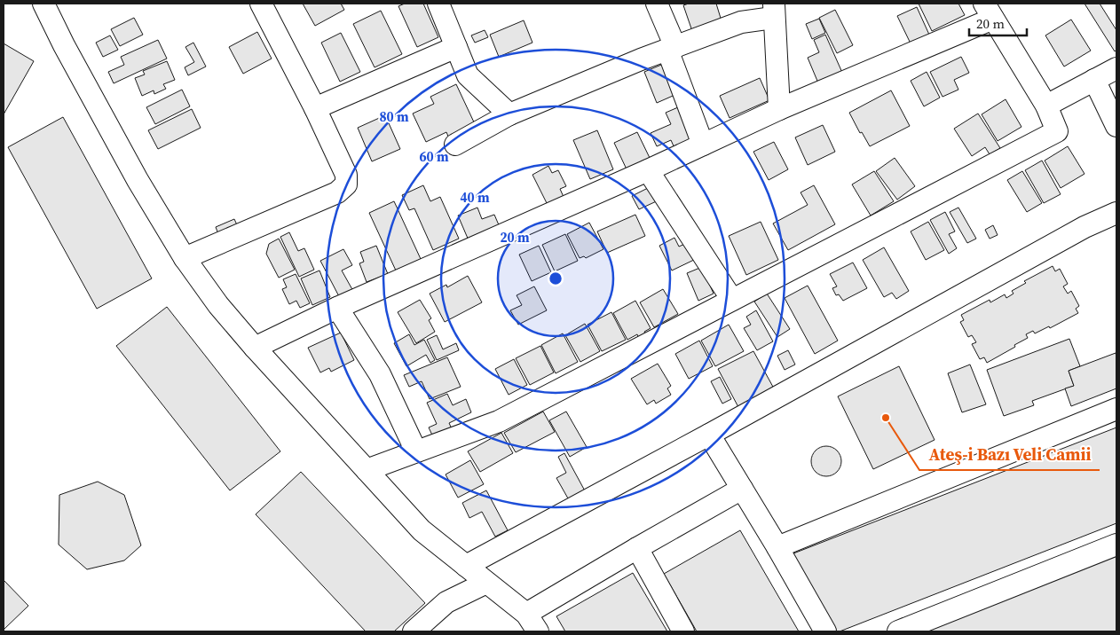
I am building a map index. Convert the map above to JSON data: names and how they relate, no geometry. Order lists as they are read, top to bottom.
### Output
{
  "places": ["Ateş-i Bazı Veli Camii"],
  "scale_bar": "20 m",
  "rings": [
    "80 m",
    "60 m",
    "40 m",
    "20 m"
  ]
}
